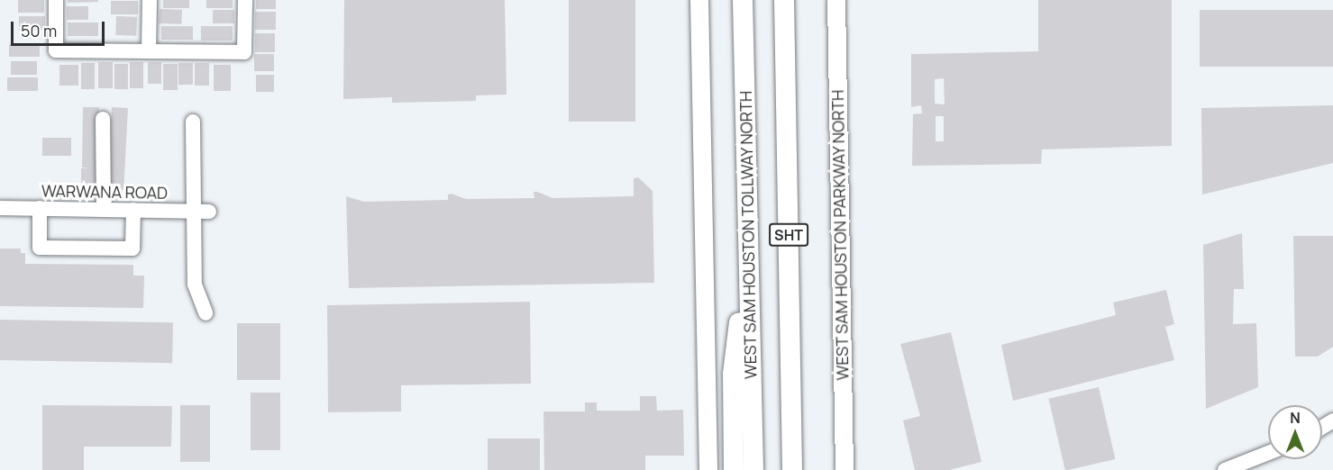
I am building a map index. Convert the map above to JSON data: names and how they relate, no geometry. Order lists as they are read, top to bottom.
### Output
{
  "streets": {
    "highway": ["WEST SAM HOUSTON TOLLWAY NORTH", "SHT"],
    "main road": ["WEST SAM HOUSTON PARKWAY NORTH"],
    "street": ["WARWANA ROAD"]
  },
  "scale_bar": "50 m",
  "north": "top"
}
